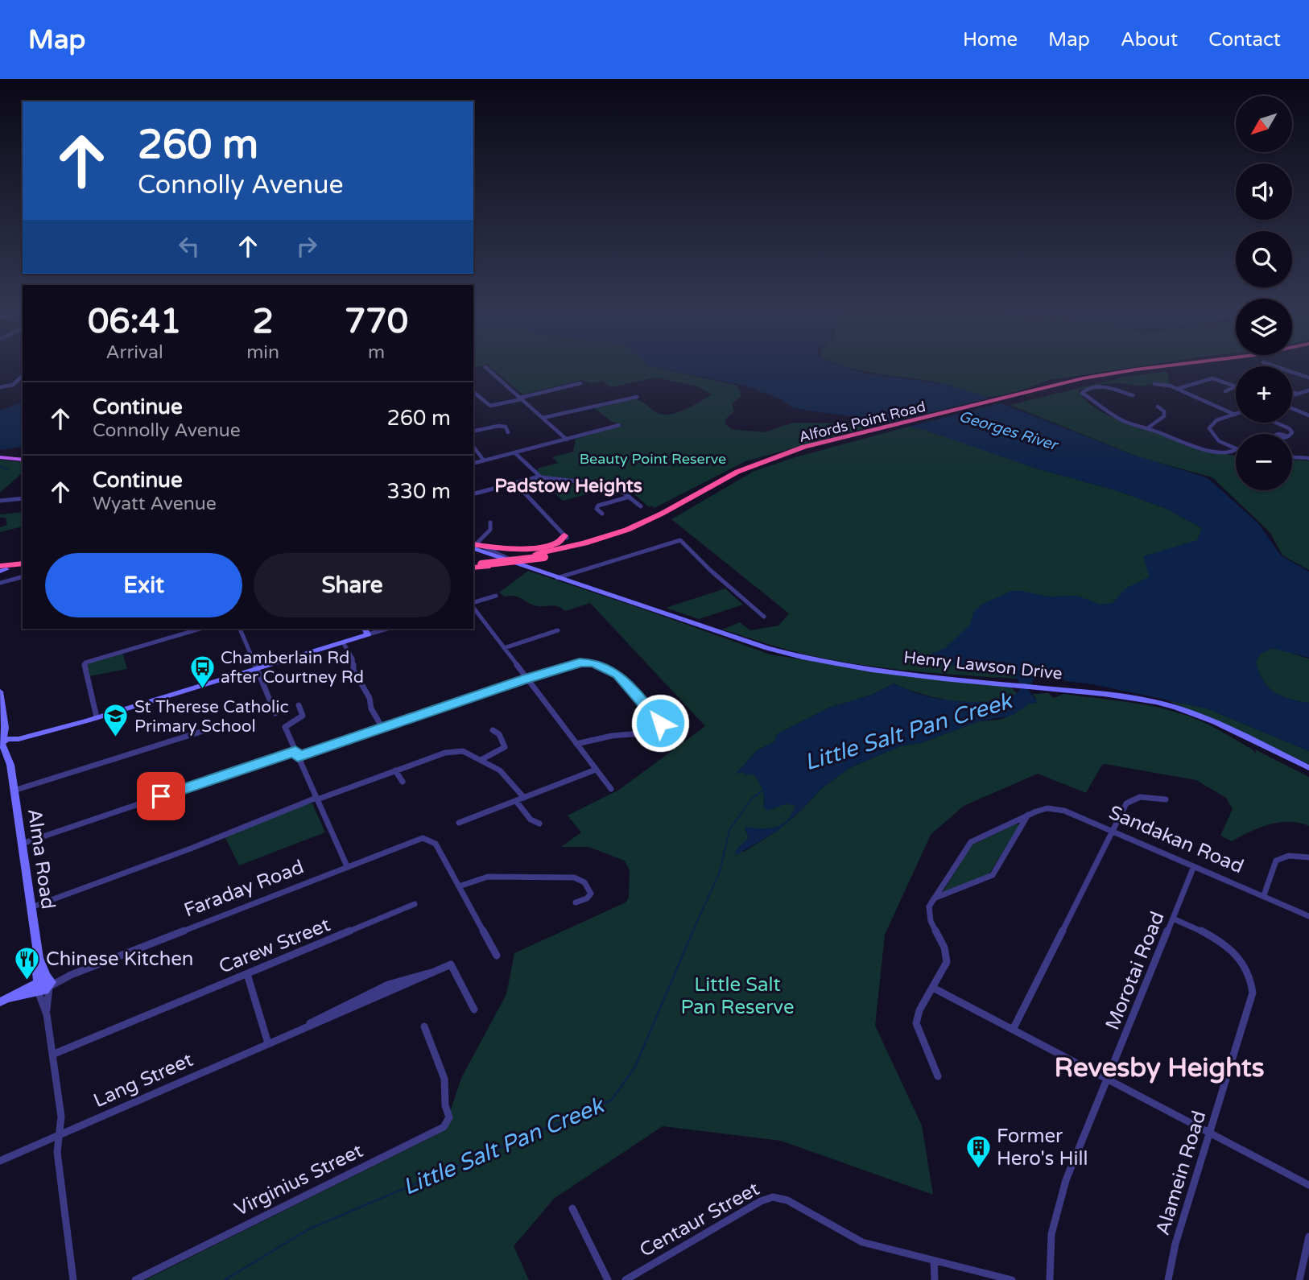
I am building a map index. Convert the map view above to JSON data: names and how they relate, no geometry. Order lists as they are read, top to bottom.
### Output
{
  "streets": {
    "highway": ["Alfords Point Road"],
    "main road": ["Henry Lawson Drive", "Alma Road"],
    "street": [
      "Sandakan Road",
      "Faraday Road",
      "Carew Street",
      "Morotai Road",
      "Lang Street",
      "Alamein Road",
      "Virginius Street",
      "Centaur Street"
    ]
  },
  "crossings": [
    ["Sandakan Road", "Morotai Road"],
    ["Alma Road", "Faraday Road"],
    ["Alma Road", "Carew Street"],
    ["Alma Road", "Lang Street"],
    ["Morotai Road", "Alamein Road"]
  ],
  "districts": ["Padstow Heights", "Revesby Heights"],
  "water": ["Georges River", "Little Salt Pan Creek"],
  "parks": ["Beauty Point Reserve", "Little Salt Pan Reserve"],
  "places": {
    "bus stop": ["Chamberlain Rd after Courtney Rd"],
    "school or university": ["St Therese Catholic Primary School"],
    "restaurant": ["Chinese Kitchen"],
    "building": ["Former Hero's Hill"]
  },
  "north": "bottom left",
  "page": {
    "header": "Map",
    "nav": [
      "Home",
      "Map",
      "About",
      "Contact"
    ],
    "map_buttons": ["+", "−"],
    "turn": ["260 m", "Connolly Avenue"],
    "eta": [
      "06:41",
      "Arrival",
      "2",
      "min",
      "770",
      "m"
    ],
    "list": [
      {
        "name": "Continue",
        "note": "Connolly Avenue",
        "value": "260 m"
      },
      {
        "name": "Continue",
        "note": "Wyatt Avenue",
        "value": "330 m"
      }
    ],
    "buttons": ["Exit", "Share"]
  }
}
